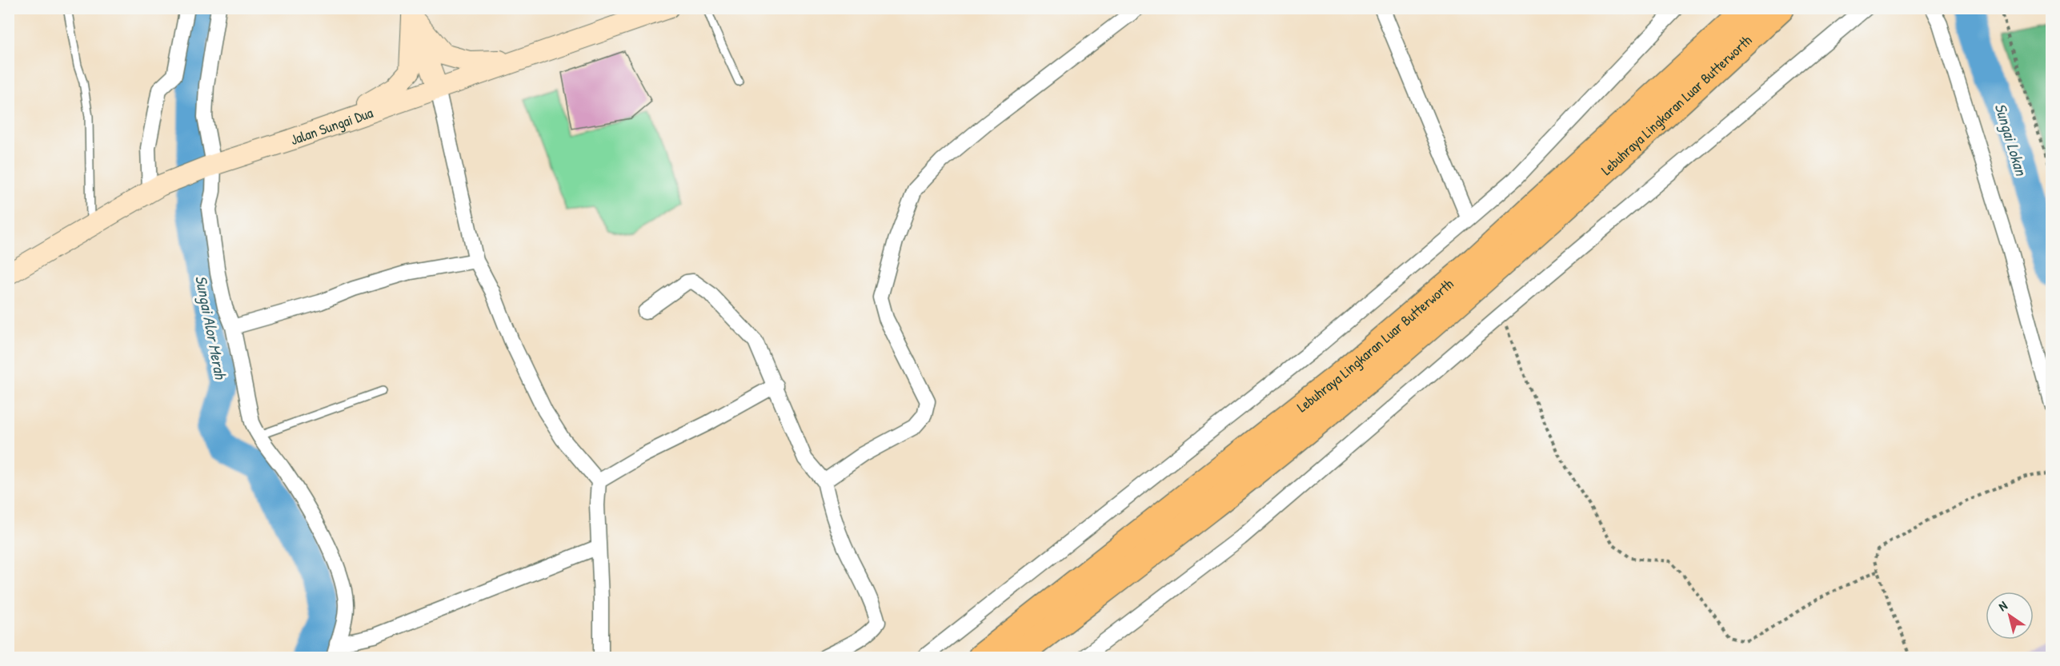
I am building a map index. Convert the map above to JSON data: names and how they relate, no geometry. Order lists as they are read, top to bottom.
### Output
{
  "streets": {
    "highway": ["Lebuhraya Lingkaran Luar Butterworth"],
    "main road": ["Jalan Sungai Dua"]
  },
  "water": ["Sungai Lokan", "Sungai Alor Merah"],
  "north": "top left"
}
